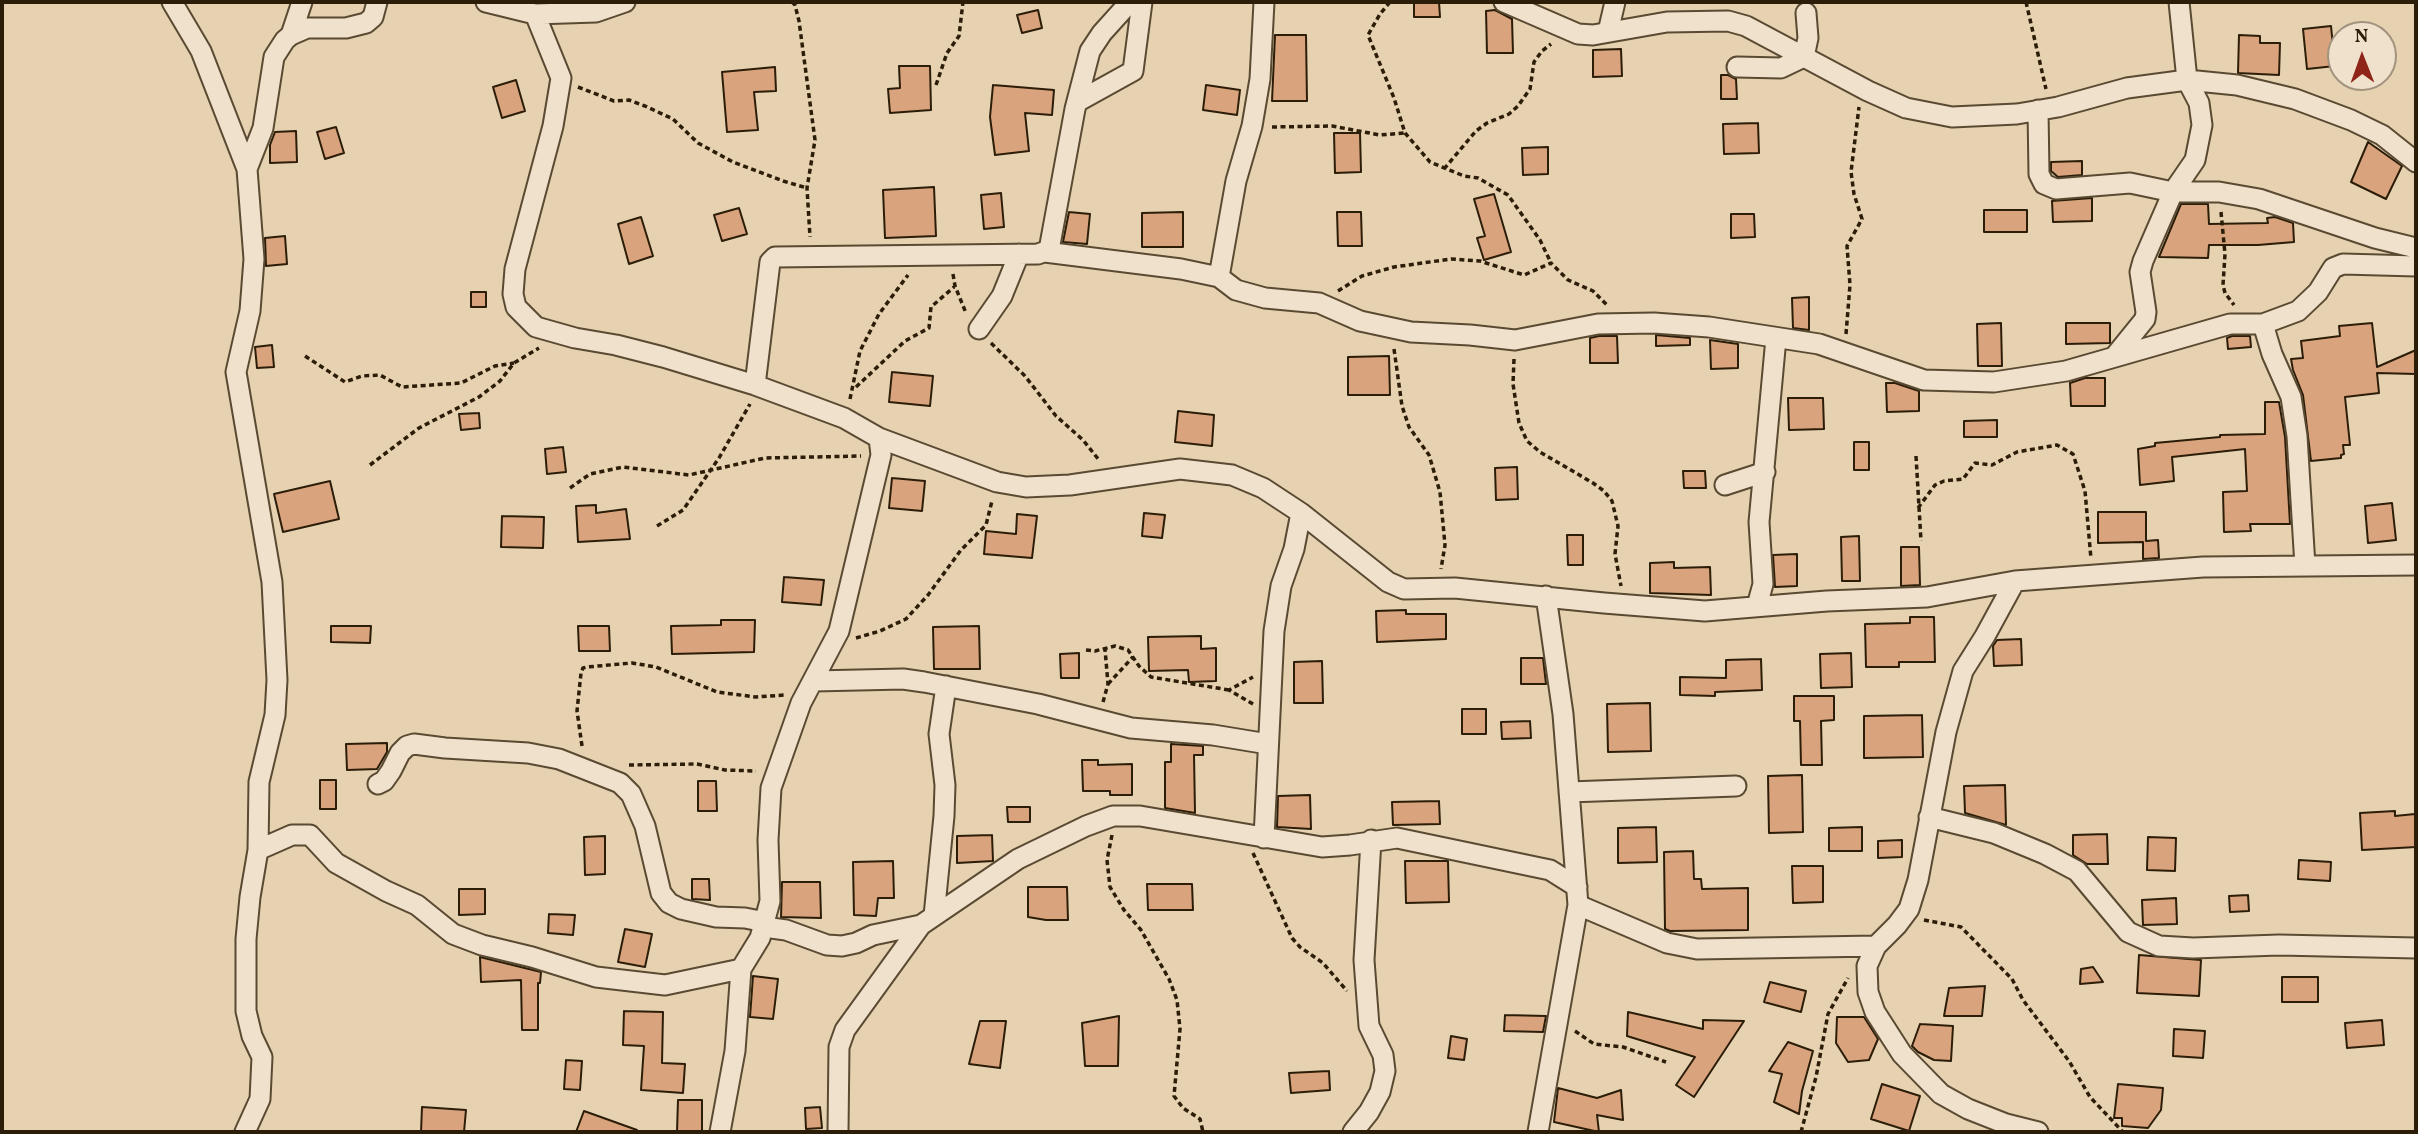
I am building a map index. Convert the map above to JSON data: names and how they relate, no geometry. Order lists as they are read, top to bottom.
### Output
{
  "north": "top"
}
